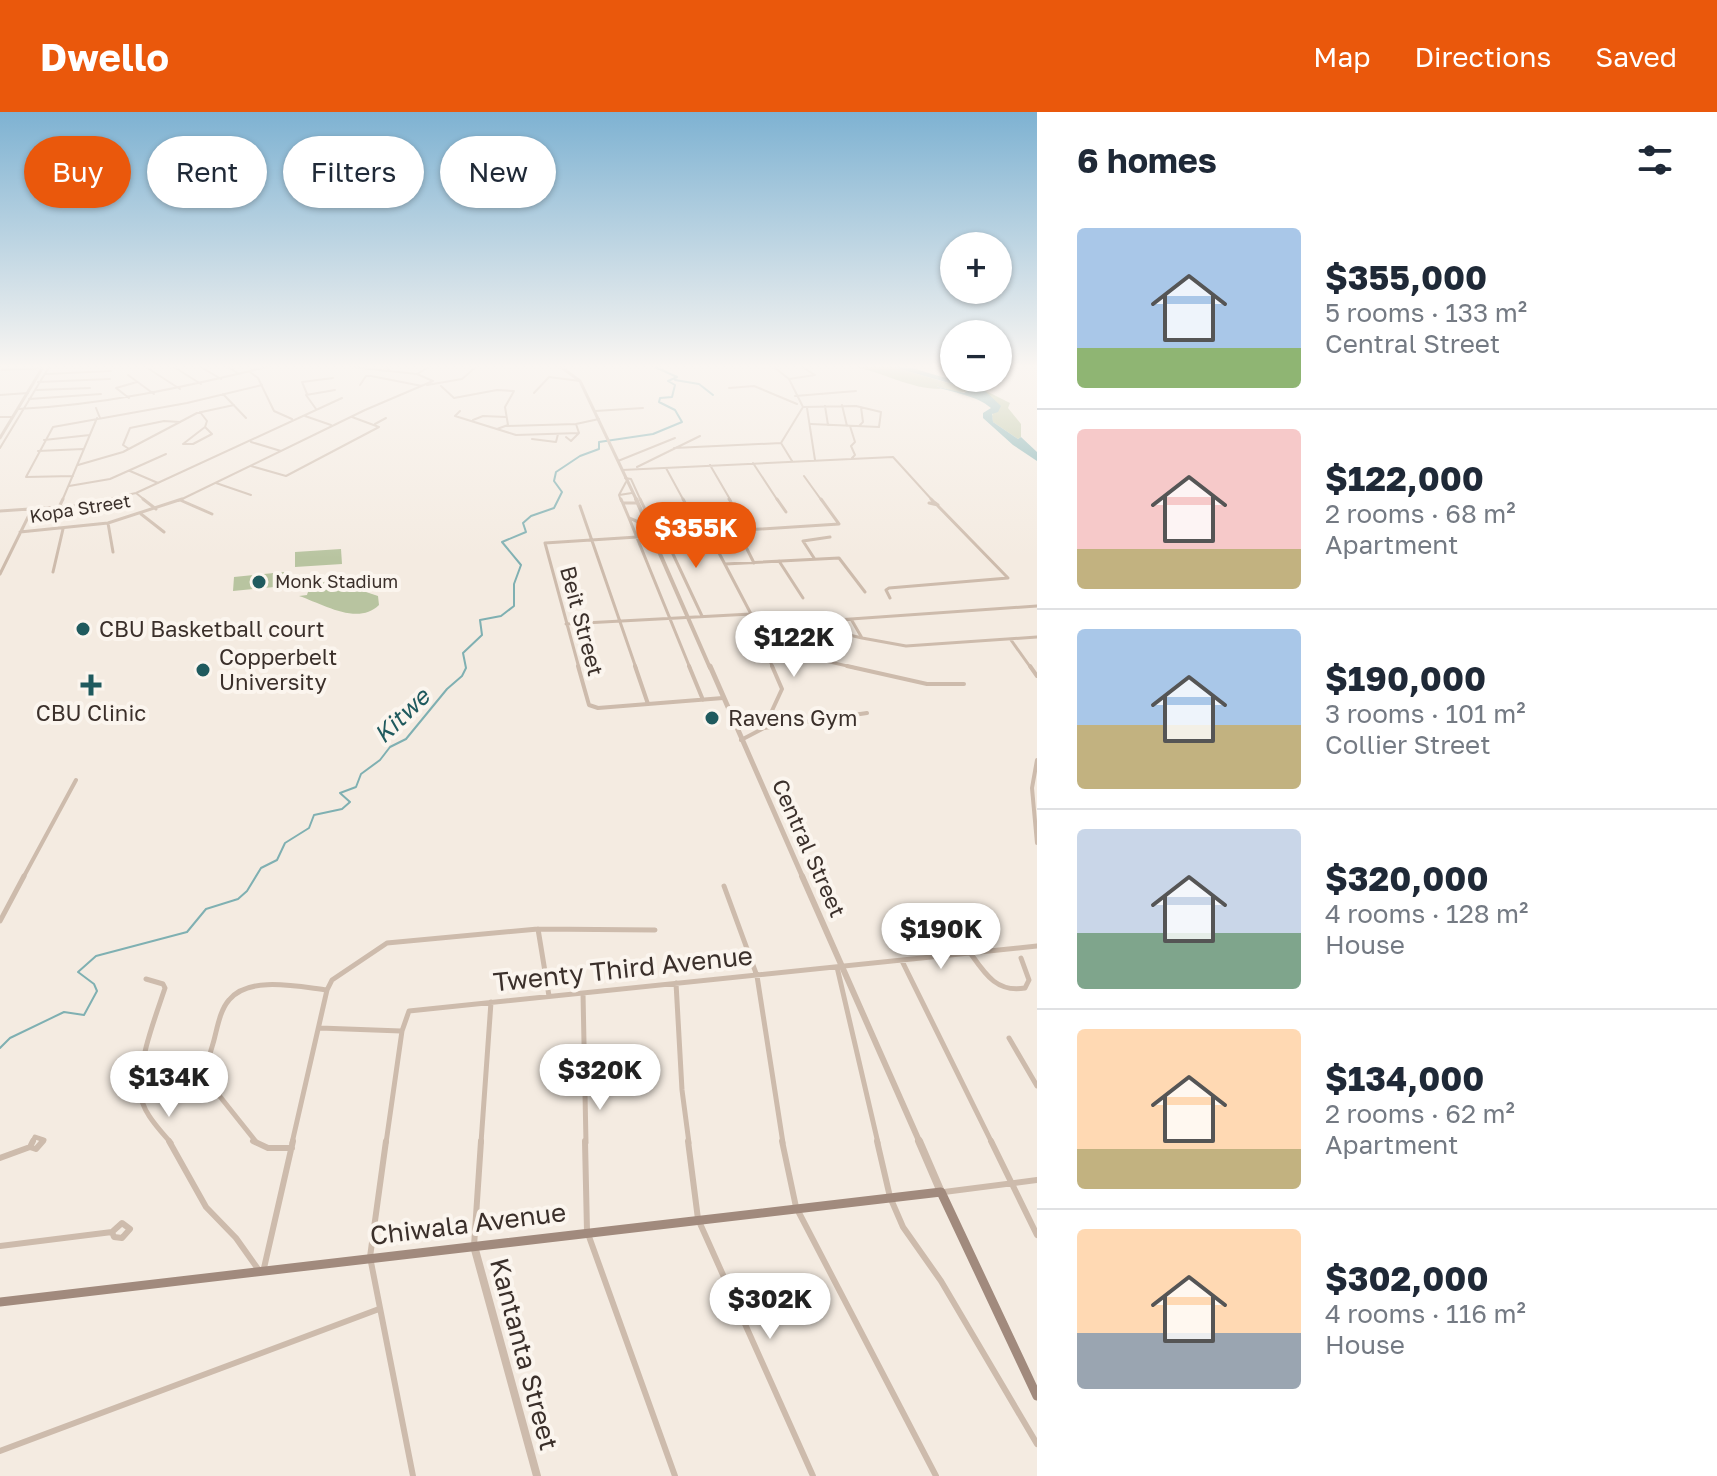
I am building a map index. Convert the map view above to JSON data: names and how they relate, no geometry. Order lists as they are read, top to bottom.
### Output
{
  "streets": {
    "main road": ["Central Street", "Chiwala Avenue"],
    "street": [
      "Kopa Street",
      "Beit Street",
      "Twenty Third Avenue",
      "Kantanta Street"
    ]
  },
  "crossings": [
    ["Central Street", "Twenty Third Avenue"],
    ["Central Street", "Chiwala Avenue"],
    ["Twenty Third Avenue", "Kantanta Street"],
    ["Chiwala Avenue", "Kantanta Street"]
  ],
  "water": ["Kitwe"],
  "places": {
    "other": [
      "Monk Stadium",
      "CBU Basketball court",
      "Copperbelt University",
      "Ravens Gym"
    ],
    "health": ["CBU Clinic"]
  },
  "page": {
    "header": "Dwello",
    "nav": ["Map", "Directions", "Saved"],
    "heading": "6 homes",
    "chip": [
      "Buy",
      "Rent",
      "Filters",
      "New"
    ],
    "list": [
      {
        "name": "$355,000",
        "note": "5 rooms · 133 m² · Central Street"
      },
      {
        "name": "$122,000",
        "note": "2 rooms · 68 m² · Apartment"
      },
      {
        "name": "$190,000",
        "note": "3 rooms · 101 m² · Collier Street"
      },
      {
        "name": "$320,000",
        "note": "4 rooms · 128 m² · House"
      },
      {
        "name": "$134,000",
        "note": "2 rooms · 62 m² · Apartment"
      },
      {
        "name": "$302,000",
        "note": "4 rooms · 116 m² · House"
      }
    ],
    "map_buttons": ["+", "−"],
    "price": [
      "$355K",
      "$122K",
      "$190K",
      "$320K",
      "$134K",
      "$302K"
    ]
  }
}
